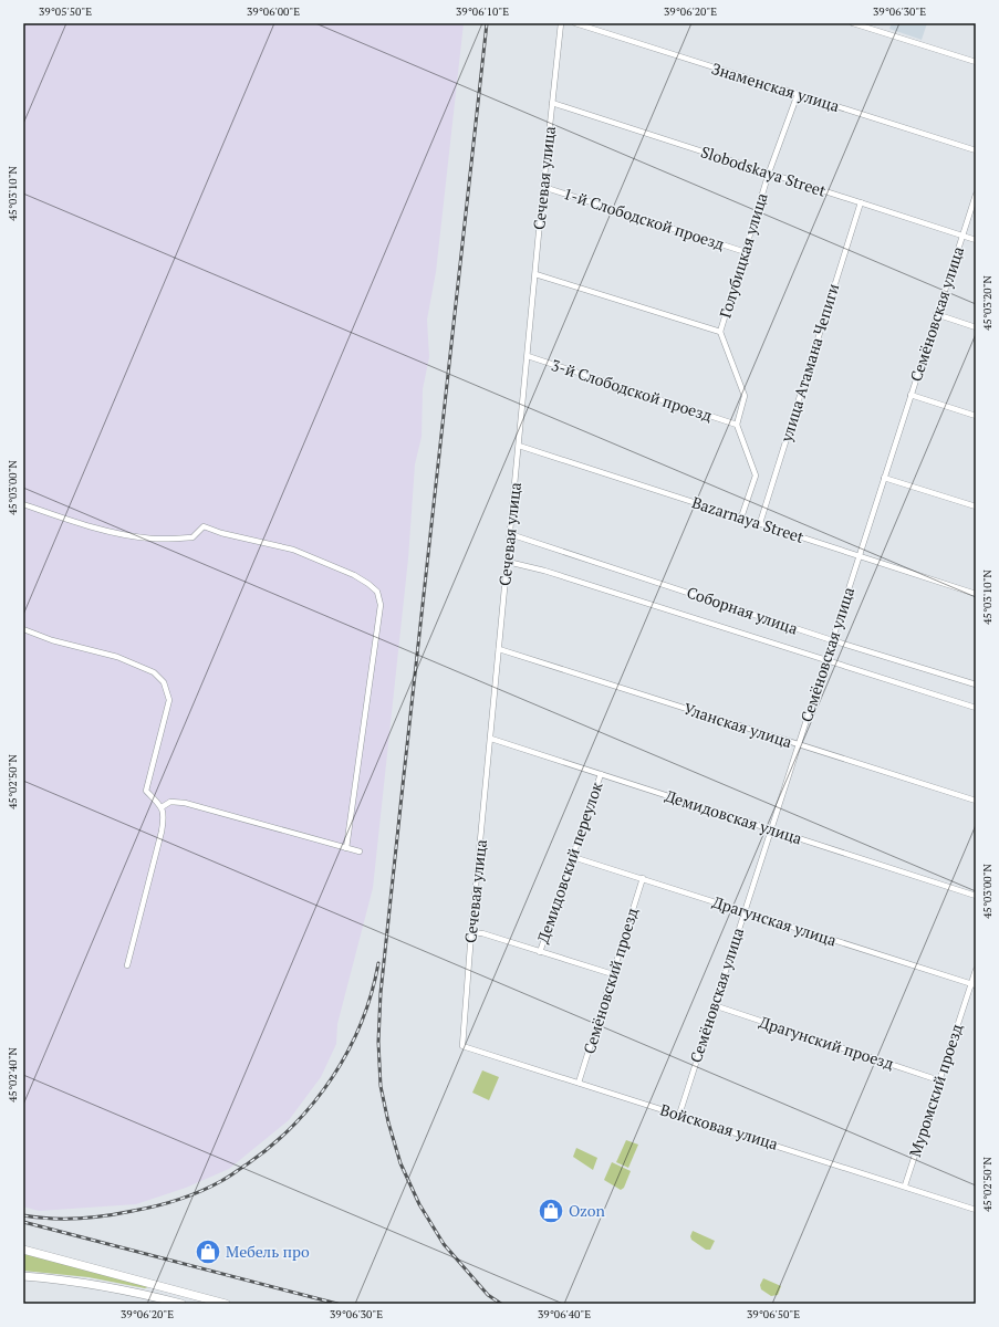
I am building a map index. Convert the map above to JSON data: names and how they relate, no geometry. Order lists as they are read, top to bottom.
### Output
{
  "streets": {
    "street": [
      "Знаменская улица",
      "Slobodskaya Street",
      "Сечевая улица",
      "1-й Слободской проезд",
      "Голубицкая улица",
      "Семёновская улица",
      "улица Атамана Чепиги",
      "3-й Слободской проезд",
      "Bazarnaya Street",
      "Соборная улица",
      "Уланская улица",
      "Демидовская улица",
      "Демидовский переулок",
      "Драгунская улица",
      "Семёновский проезд",
      "Драгунский проезд",
      "Муромский проезд",
      "Войсковая улица"
    ]
  },
  "crossings": [
    ["Знаменская улица", "Голубицкая улица"],
    ["Slobodskaya Street", "Сечевая улица"],
    ["Slobodskaya Street", "Голубицкая улица"],
    ["Slobodskaya Street", "Семёновская улица"],
    ["Slobodskaya Street", "улица Атамана Чепиги"],
    ["Сечевая улица", "1-й Слободской проезд"],
    ["Сечевая улица", "3-й Слободской проезд"],
    ["Сечевая улица", "Bazarnaya Street"],
    ["Сечевая улица", "Соборная улица"],
    ["Сечевая улица", "Уланская улица"],
    ["Сечевая улица", "Демидовская улица"],
    ["Сечевая улица", "Войсковая улица"],
    ["1-й Слободской проезд", "Голубицкая улица"],
    ["Голубицкая улица", "3-й Слободской проезд"],
    ["Семёновская улица", "Bazarnaya Street"],
    ["Семёновская улица", "Соборная улица"],
    ["Семёновская улица", "Уланская улица"],
    ["Семёновская улица", "Демидовская улица"],
    ["Семёновская улица", "Драгунская улица"],
    ["Семёновская улица", "Драгунский проезд"],
    ["Семёновская улица", "Войсковая улица"],
    ["улица Атамана Чепиги", "Bazarnaya Street"],
    ["Демидовская улица", "Демидовский переулок"],
    ["Демидовский переулок", "Драгунская улица"],
    ["Драгунская улица", "Семёновский проезд"],
    ["Драгунская улица", "Муромский проезд"],
    ["Семёновский проезд", "Войсковая улица"],
    ["Драгунский проезд", "Муромский проезд"],
    ["Муромский проезд", "Войсковая улица"]
  ],
  "places": {
    "shop": ["Ozon", "Мебель про"]
  },
  "coordinates": [
    "39°05'50\"E",
    "39°06'00\"E",
    "39°06'10\"E",
    "39°06'20\"E",
    "39°06'30\"E",
    "45°03'10\"N",
    "45°03'20\"N",
    "45°03'00\"N",
    "45°02'50\"N",
    "45°02'40\"N",
    "39°06'40\"E",
    "39°06'50\"E"
  ]
}
